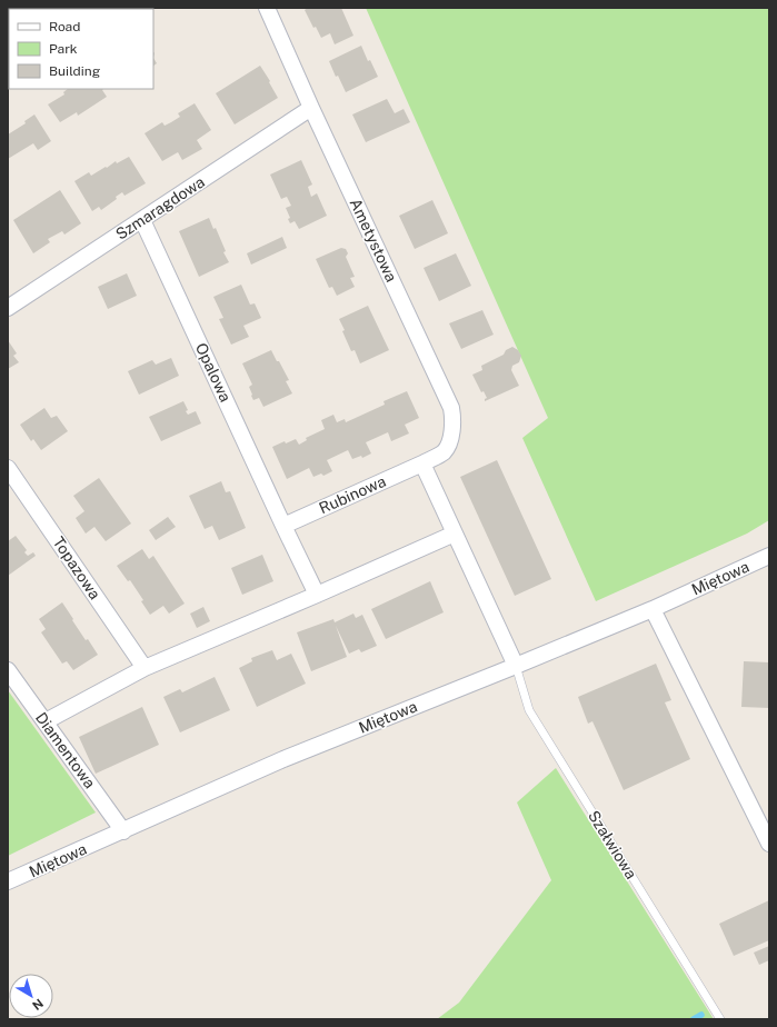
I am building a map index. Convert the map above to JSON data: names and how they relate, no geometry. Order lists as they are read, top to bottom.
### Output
{
  "streets": {
    "street": [
      "Szmaragdowa",
      "Ametystowa",
      "Opalowa",
      "Rubinowa",
      "Topazowa",
      "Miętowa",
      "Diamentowa"
    ],
    "lane": ["Szałwiowa"]
  },
  "crossings": [
    ["Szmaragdowa", "Ametystowa"],
    ["Szmaragdowa", "Opalowa"],
    ["Ametystowa", "Rubinowa"],
    ["Opalowa", "Rubinowa"],
    ["Miętowa", "Diamentowa"],
    ["Miętowa", "Szałwiowa"]
  ],
  "legend": ["Road", "Park", "Building"],
  "north": "bottom right"
}
